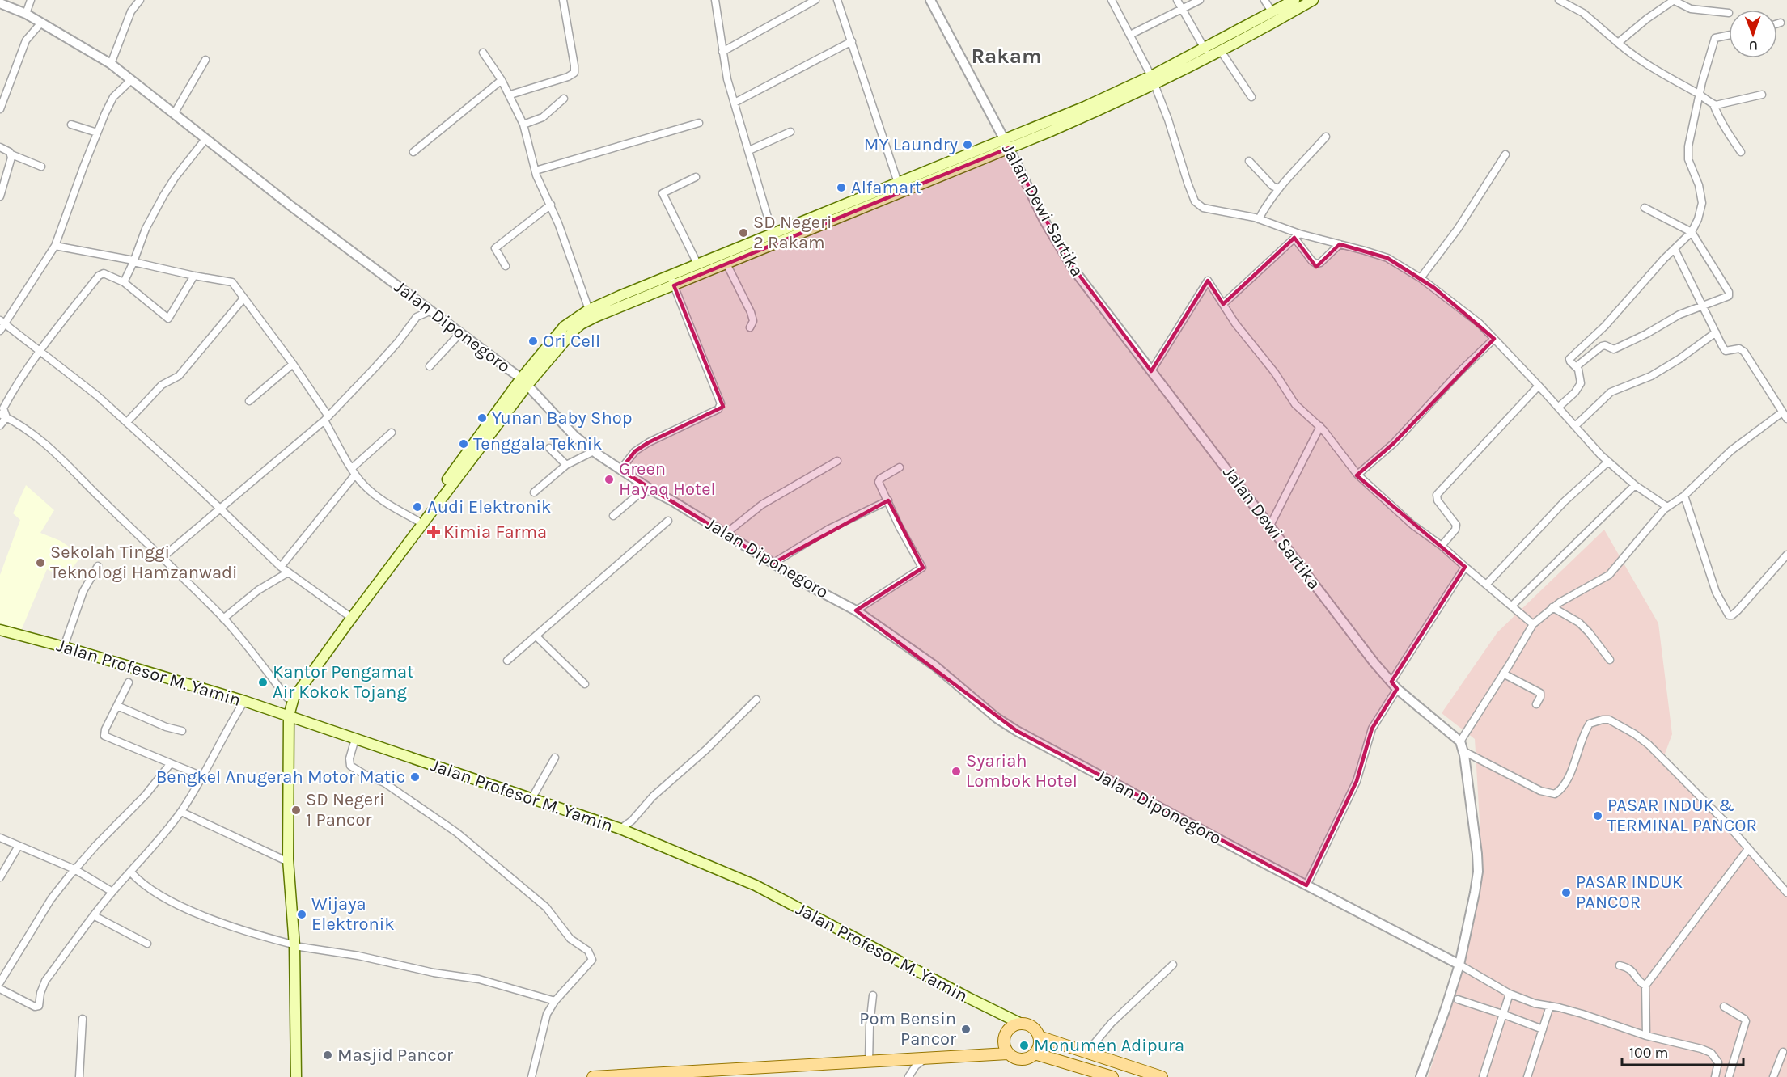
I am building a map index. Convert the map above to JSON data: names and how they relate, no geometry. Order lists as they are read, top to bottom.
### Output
{
  "streets": {
    "main road": ["Jalan Profesor M. Yamin"],
    "street": ["Jalan Dewi Sartika", "Jalan Diponegoro"]
  },
  "districts": ["Rakam"],
  "places": {
    "other": [
      "MY Laundry",
      "Alfamart",
      "SD Negeri 2 Rakam",
      "Ori Cell",
      "Yunan Baby Shop",
      "Tenggala Teknik",
      "Green Hayaq Hotel",
      "Audi Elektronik",
      "Sekolah Tinggi Teknologi Hamzanwadi",
      "Kantor Pengamat Air Kokok Tojang",
      "Syariah Lombok Hotel",
      "Bengkel Anugerah Motor Matic",
      "SD Negeri 1 Pancor",
      "PASAR INDUK & TERMINAL PANCOR",
      "PASAR INDUK PANCOR",
      "Wijaya Elektronik",
      "Pom Bensin Pancor",
      "Monumen Adipura",
      "Masjid Pancor"
    ],
    "health": ["Kimia Farma"]
  },
  "scale_bar": "100 m",
  "north": "bottom"
}
